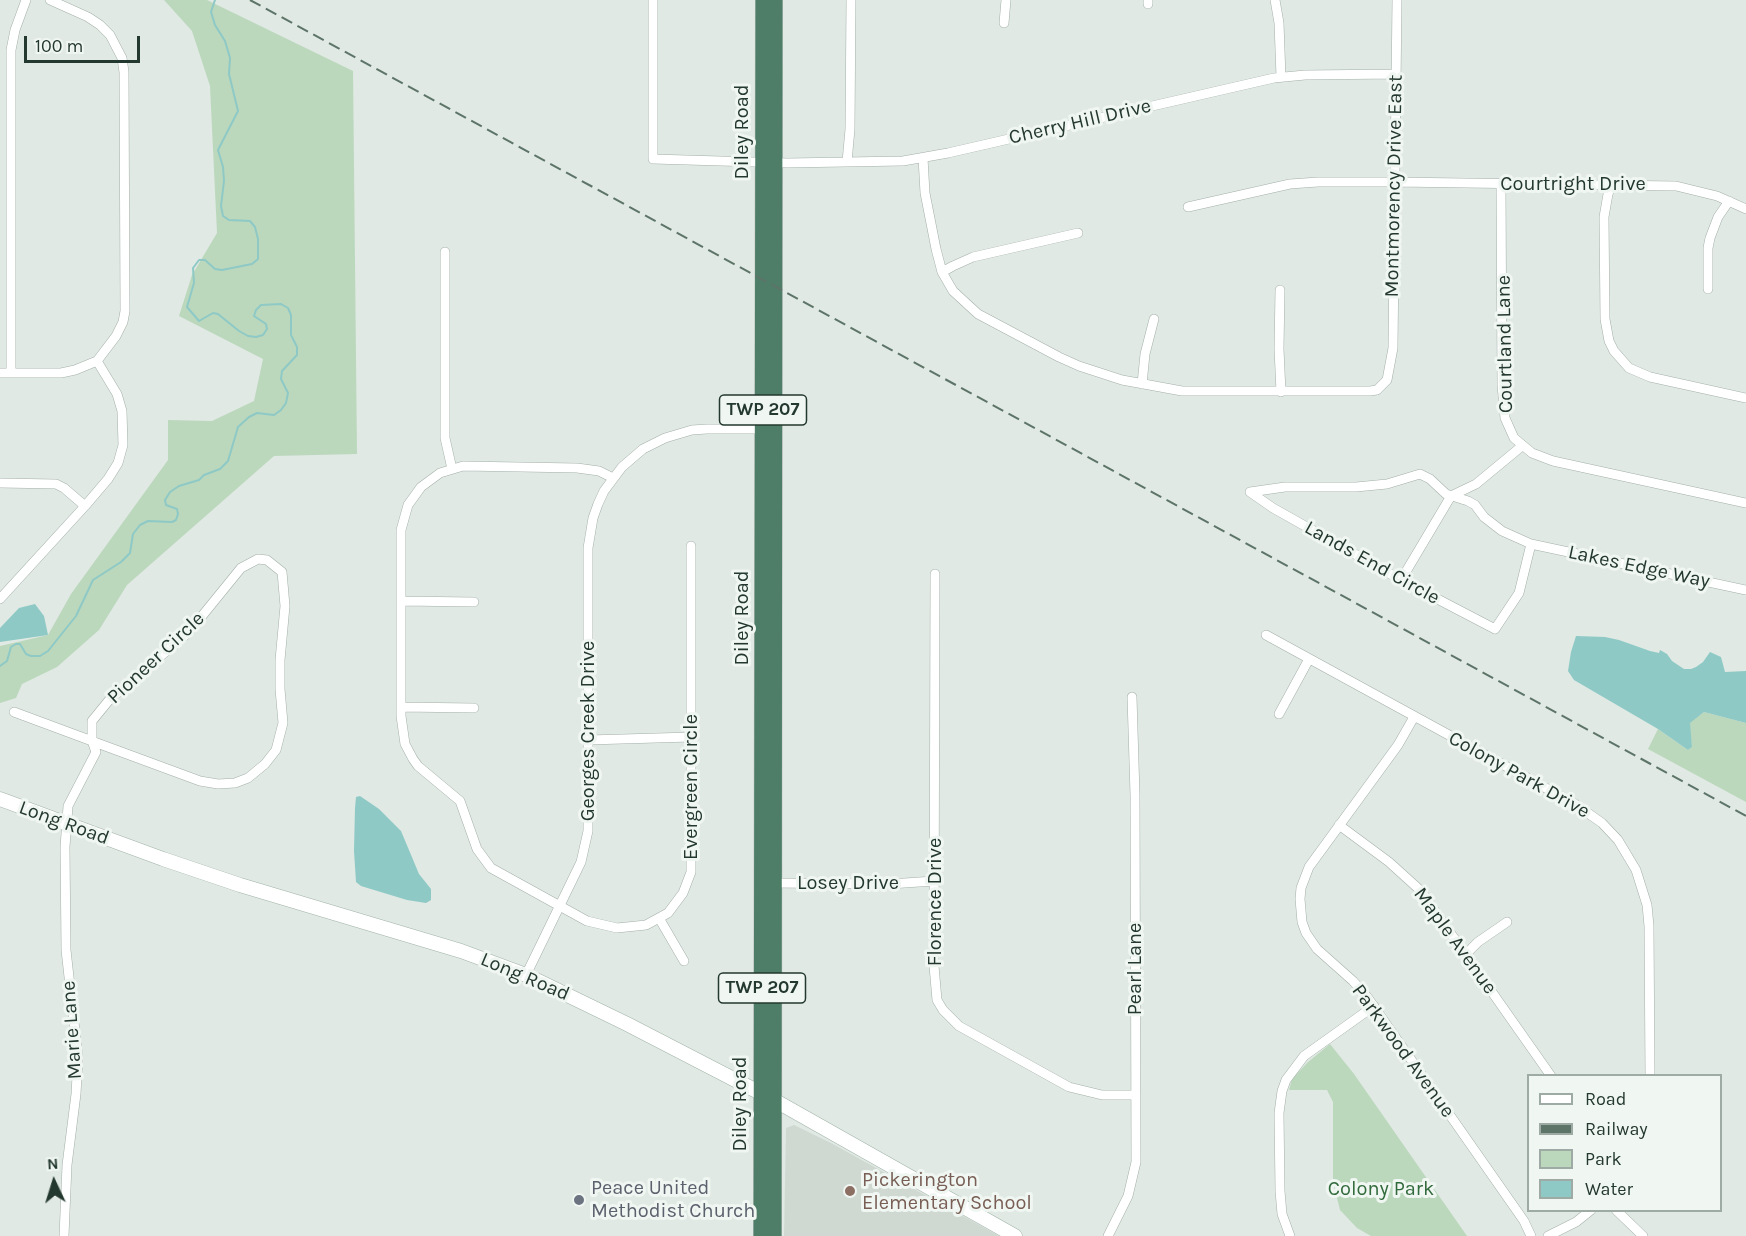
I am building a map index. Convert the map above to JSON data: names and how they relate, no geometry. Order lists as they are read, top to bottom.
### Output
{
  "streets": {
    "highway": ["Diley Road", "TWP 207"],
    "main road": ["Long Road"],
    "street": [
      "Cherry Hill Drive",
      "Courtright Drive",
      "Montmorency Drive East",
      "Courtland Lane",
      "Lands End Circle",
      "Lakes Edge Way",
      "Pioneer Circle",
      "Georges Creek Drive",
      "Colony Park Drive",
      "Evergreen Circle",
      "Losey Drive",
      "Florence Drive",
      "Maple Avenue",
      "Pearl Lane",
      "Marie Lane",
      "Parkwood Avenue"
    ]
  },
  "crossings": [
    ["Cherry Hill Drive", "Diley Road"],
    ["Cherry Hill Drive", "Montmorency Drive East"],
    ["Diley Road", "Long Road"],
    ["Diley Road", "Losey Drive"],
    ["Courtright Drive", "Montmorency Drive East"],
    ["Courtright Drive", "Courtland Lane"],
    ["Lands End Circle", "Lakes Edge Way"],
    ["Pioneer Circle", "Long Road"],
    ["Pioneer Circle", "Marie Lane"],
    ["Georges Creek Drive", "Evergreen Circle"],
    ["Georges Creek Drive", "Long Road"],
    ["Colony Park Drive", "Parkwood Avenue"],
    ["Long Road", "Marie Lane"],
    ["Losey Drive", "Florence Drive"],
    ["Florence Drive", "Pearl Lane"],
    ["Maple Avenue", "Parkwood Avenue"]
  ],
  "parks": ["Colony Park"],
  "places": ["Pickerington Elementary School", "Peace United Methodist Church"],
  "legend": [
    "Road",
    "Railway",
    "Park",
    "Water"
  ],
  "scale_bar": "100 m",
  "north": "top"
}
